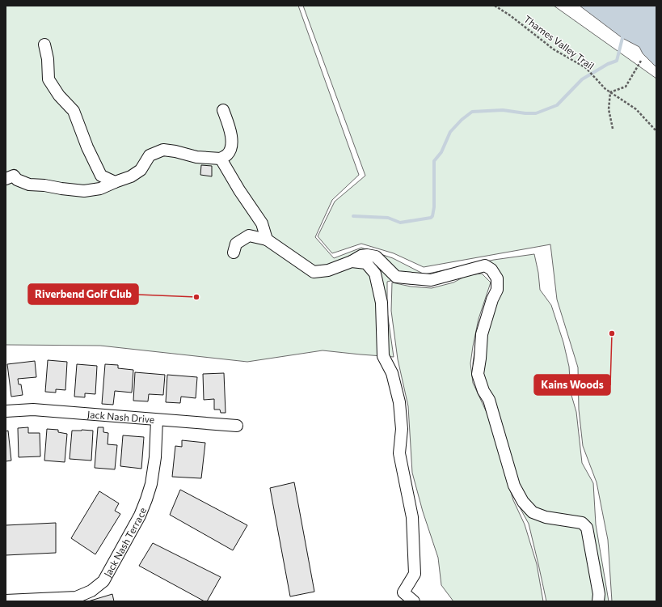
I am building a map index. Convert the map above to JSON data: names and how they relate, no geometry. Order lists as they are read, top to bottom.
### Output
{
  "streets": {
    "street": ["Jack Nash Drive", "Jack Nash Terrace"],
    "path": ["Thames Valley Trail"]
  },
  "crossings": [
    ["Jack Nash Drive", "Jack Nash Terrace"]
  ],
  "places": ["Riverbend Golf Club", "Kains Woods"]
}
